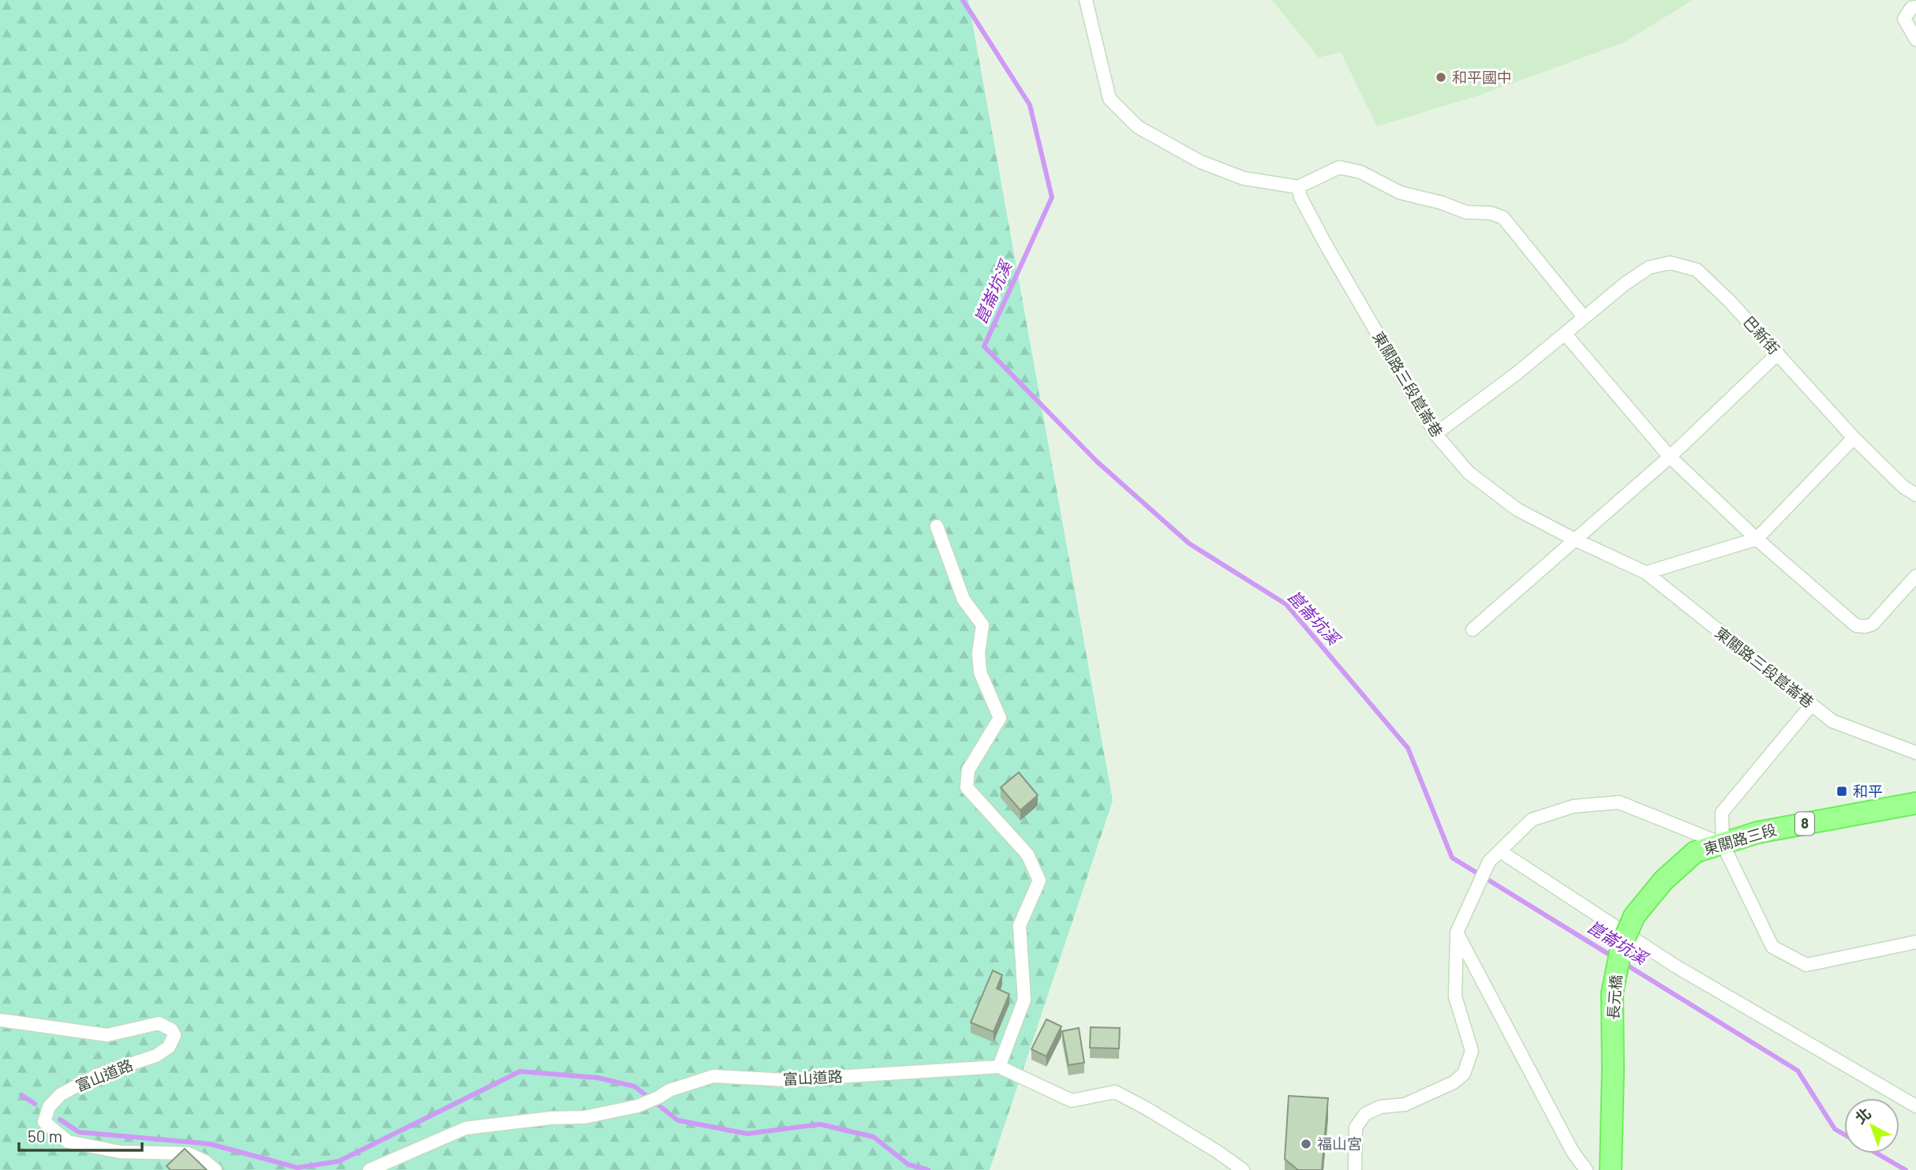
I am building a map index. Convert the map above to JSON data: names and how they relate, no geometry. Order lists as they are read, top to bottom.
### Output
{
  "streets": {
    "main road": ["8", "東關路三段", "長元橋"],
    "street": ["巴新街", "東關路三段崑崙巷", "富山道路"]
  },
  "crossings": [
    ["巴新街", "東關路三段崑崙巷"],
    ["東關路三段", "長元橋"]
  ],
  "water": ["崑崙坑溪"],
  "places": {
    "other": ["和平國中", "福山宮"],
    "transit": ["和平"]
  },
  "scale_bar": "50 m",
  "north": "top left"
}
